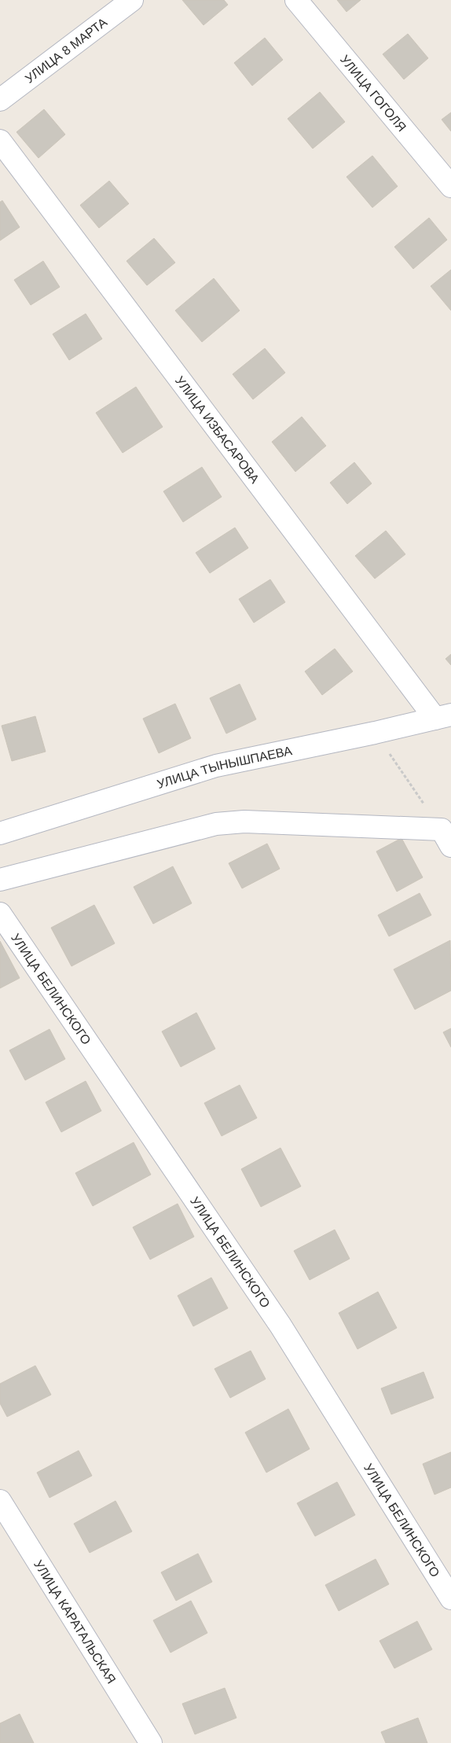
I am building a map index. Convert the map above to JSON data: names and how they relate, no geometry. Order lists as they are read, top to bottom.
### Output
{
  "streets": {
    "street": [
      "УЛИЦА 8 МАРТА",
      "УЛИЦА ГОГОЛЯ",
      "УЛИЦА ИЗБАСАРОВА",
      "УЛИЦА ТЫНЫШПАЕВА",
      "УЛИЦА БЕЛИНСКОГО",
      "УЛИЦА КАРАТАЛЬСКАЯ"
    ]
  },
  "crossings": [
    ["УЛИЦА ИЗБАСАРОВА", "УЛИЦА ТЫНЫШПАЕВА"]
  ]
}
